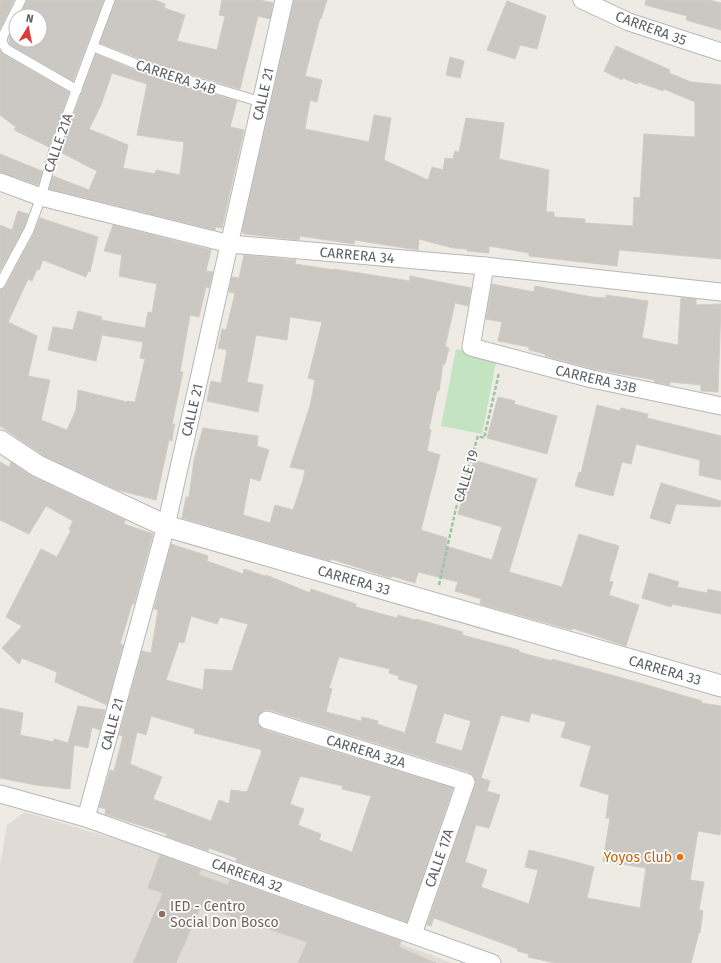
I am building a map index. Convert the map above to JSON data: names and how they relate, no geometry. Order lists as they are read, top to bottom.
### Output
{
  "streets": {
    "street": [
      "CARRERA 35",
      "CALLE 21",
      "CARRERA 34",
      "CARRERA 33B",
      "CARRERA 33",
      "CARRERA 32A",
      "CALLE 17A",
      "CARRERA 32"
    ],
    "lane": ["CARRERA 34B", "CALLE 21A"],
    "path": ["CALLE 19"]
  },
  "crossings": [
    ["CARRERA 34B", "CALLE 21"],
    ["CARRERA 34B", "CALLE 21A"],
    ["CALLE 21", "CARRERA 34"],
    ["CALLE 21", "CARRERA 33"],
    ["CALLE 21", "CARRERA 32"],
    ["CALLE 21A", "CARRERA 34"],
    ["CARRERA 34", "CARRERA 33B"],
    ["CARRERA 33B", "CALLE 19"],
    ["CALLE 19", "CARRERA 33"],
    ["CARRERA 32A", "CALLE 17A"],
    ["CALLE 17A", "CARRERA 32"]
  ],
  "places": ["Yoyos Club", "IED - Centro Social Don Bosco"],
  "north": "top"
}
